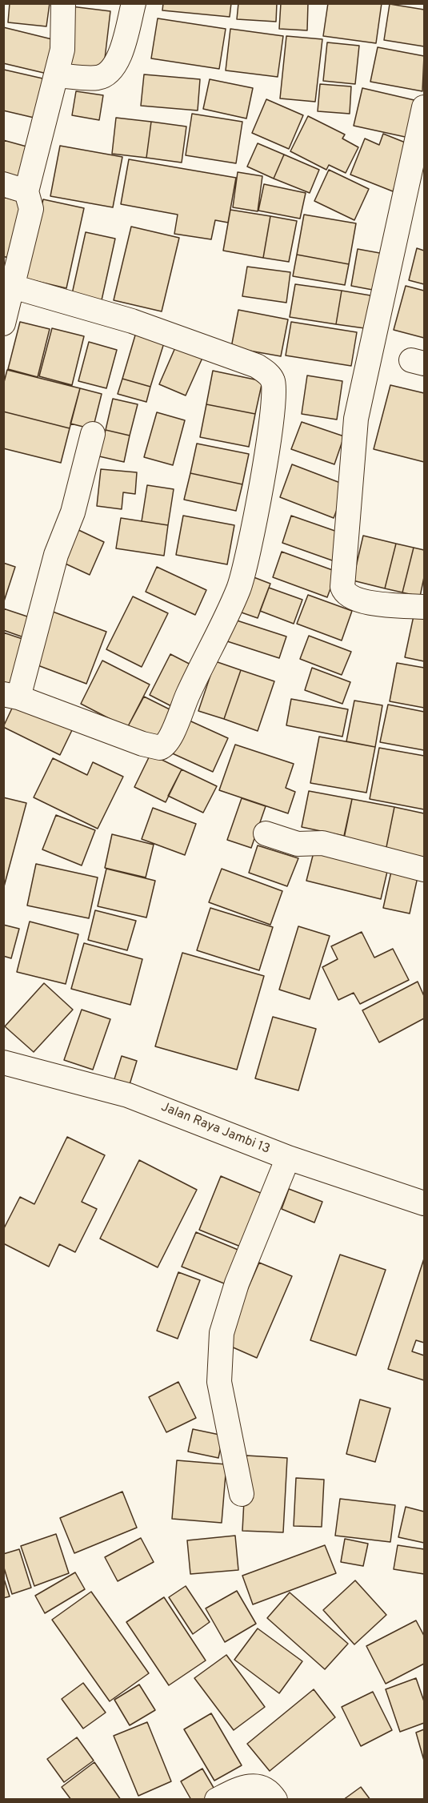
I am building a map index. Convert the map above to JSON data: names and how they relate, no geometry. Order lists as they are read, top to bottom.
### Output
{
  "streets": {
    "street": ["Jalan Raya Jambi 13"]
  }
}
